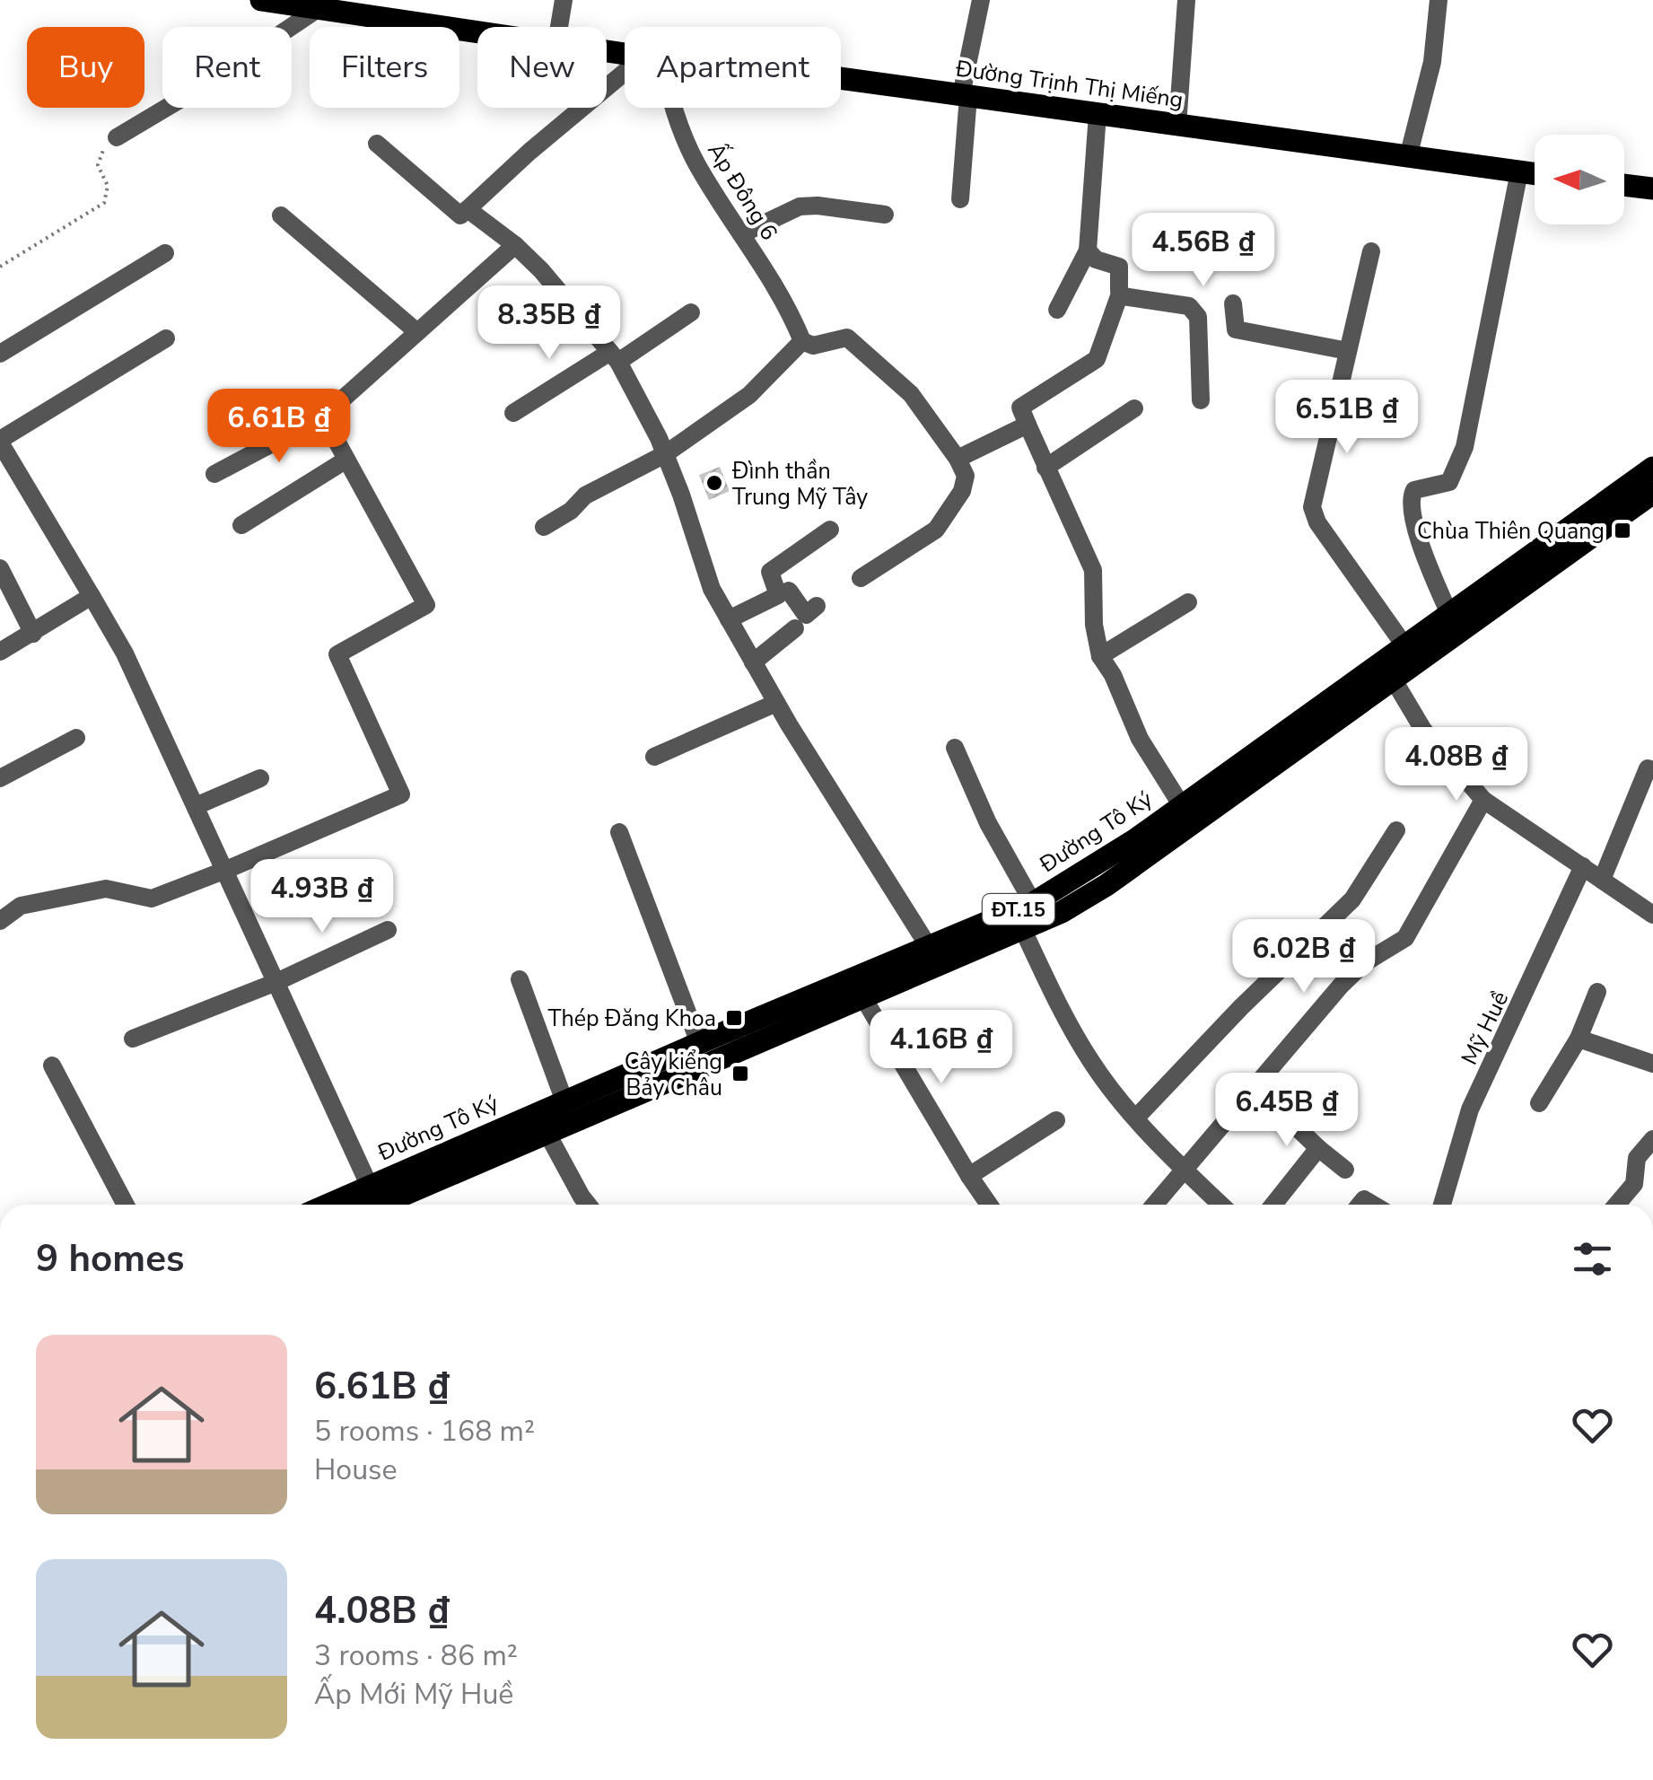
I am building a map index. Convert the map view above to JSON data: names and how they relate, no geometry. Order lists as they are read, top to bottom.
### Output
{
  "streets": {
    "main road": ["Đường Trịnh Thị Miếng", "Đường Tô Ký", "ĐT.15"],
    "street": ["Ấp Đông 6", "Mỹ Huề"]
  },
  "places": {
    "other": ["Đình thần Trung Mỹ Tây"],
    "transit": ["Chùa Thiên Quang", "Thép Đăng Khoa", "Cây kiểng Bảy Châu"]
  },
  "north": "left",
  "page": {
    "chip": [
      "Buy",
      "Rent",
      "Filters",
      "New",
      "Apartment"
    ],
    "price": [
      "4.56B ₫",
      "8.35B ₫",
      "6.51B ₫",
      "6.61B ₫",
      "4.08B ₫",
      "4.93B ₫",
      "6.02B ₫",
      "4.16B ₫",
      "6.45B ₫"
    ],
    "heading": "9 homes",
    "list": [
      {
        "name": "6.61B ₫",
        "note": "5 rooms · 168 m² · House"
      },
      {
        "name": "4.08B ₫",
        "note": "3 rooms · 86 m² · Ấp Mới Mỹ Huề"
      }
    ]
  }
}
